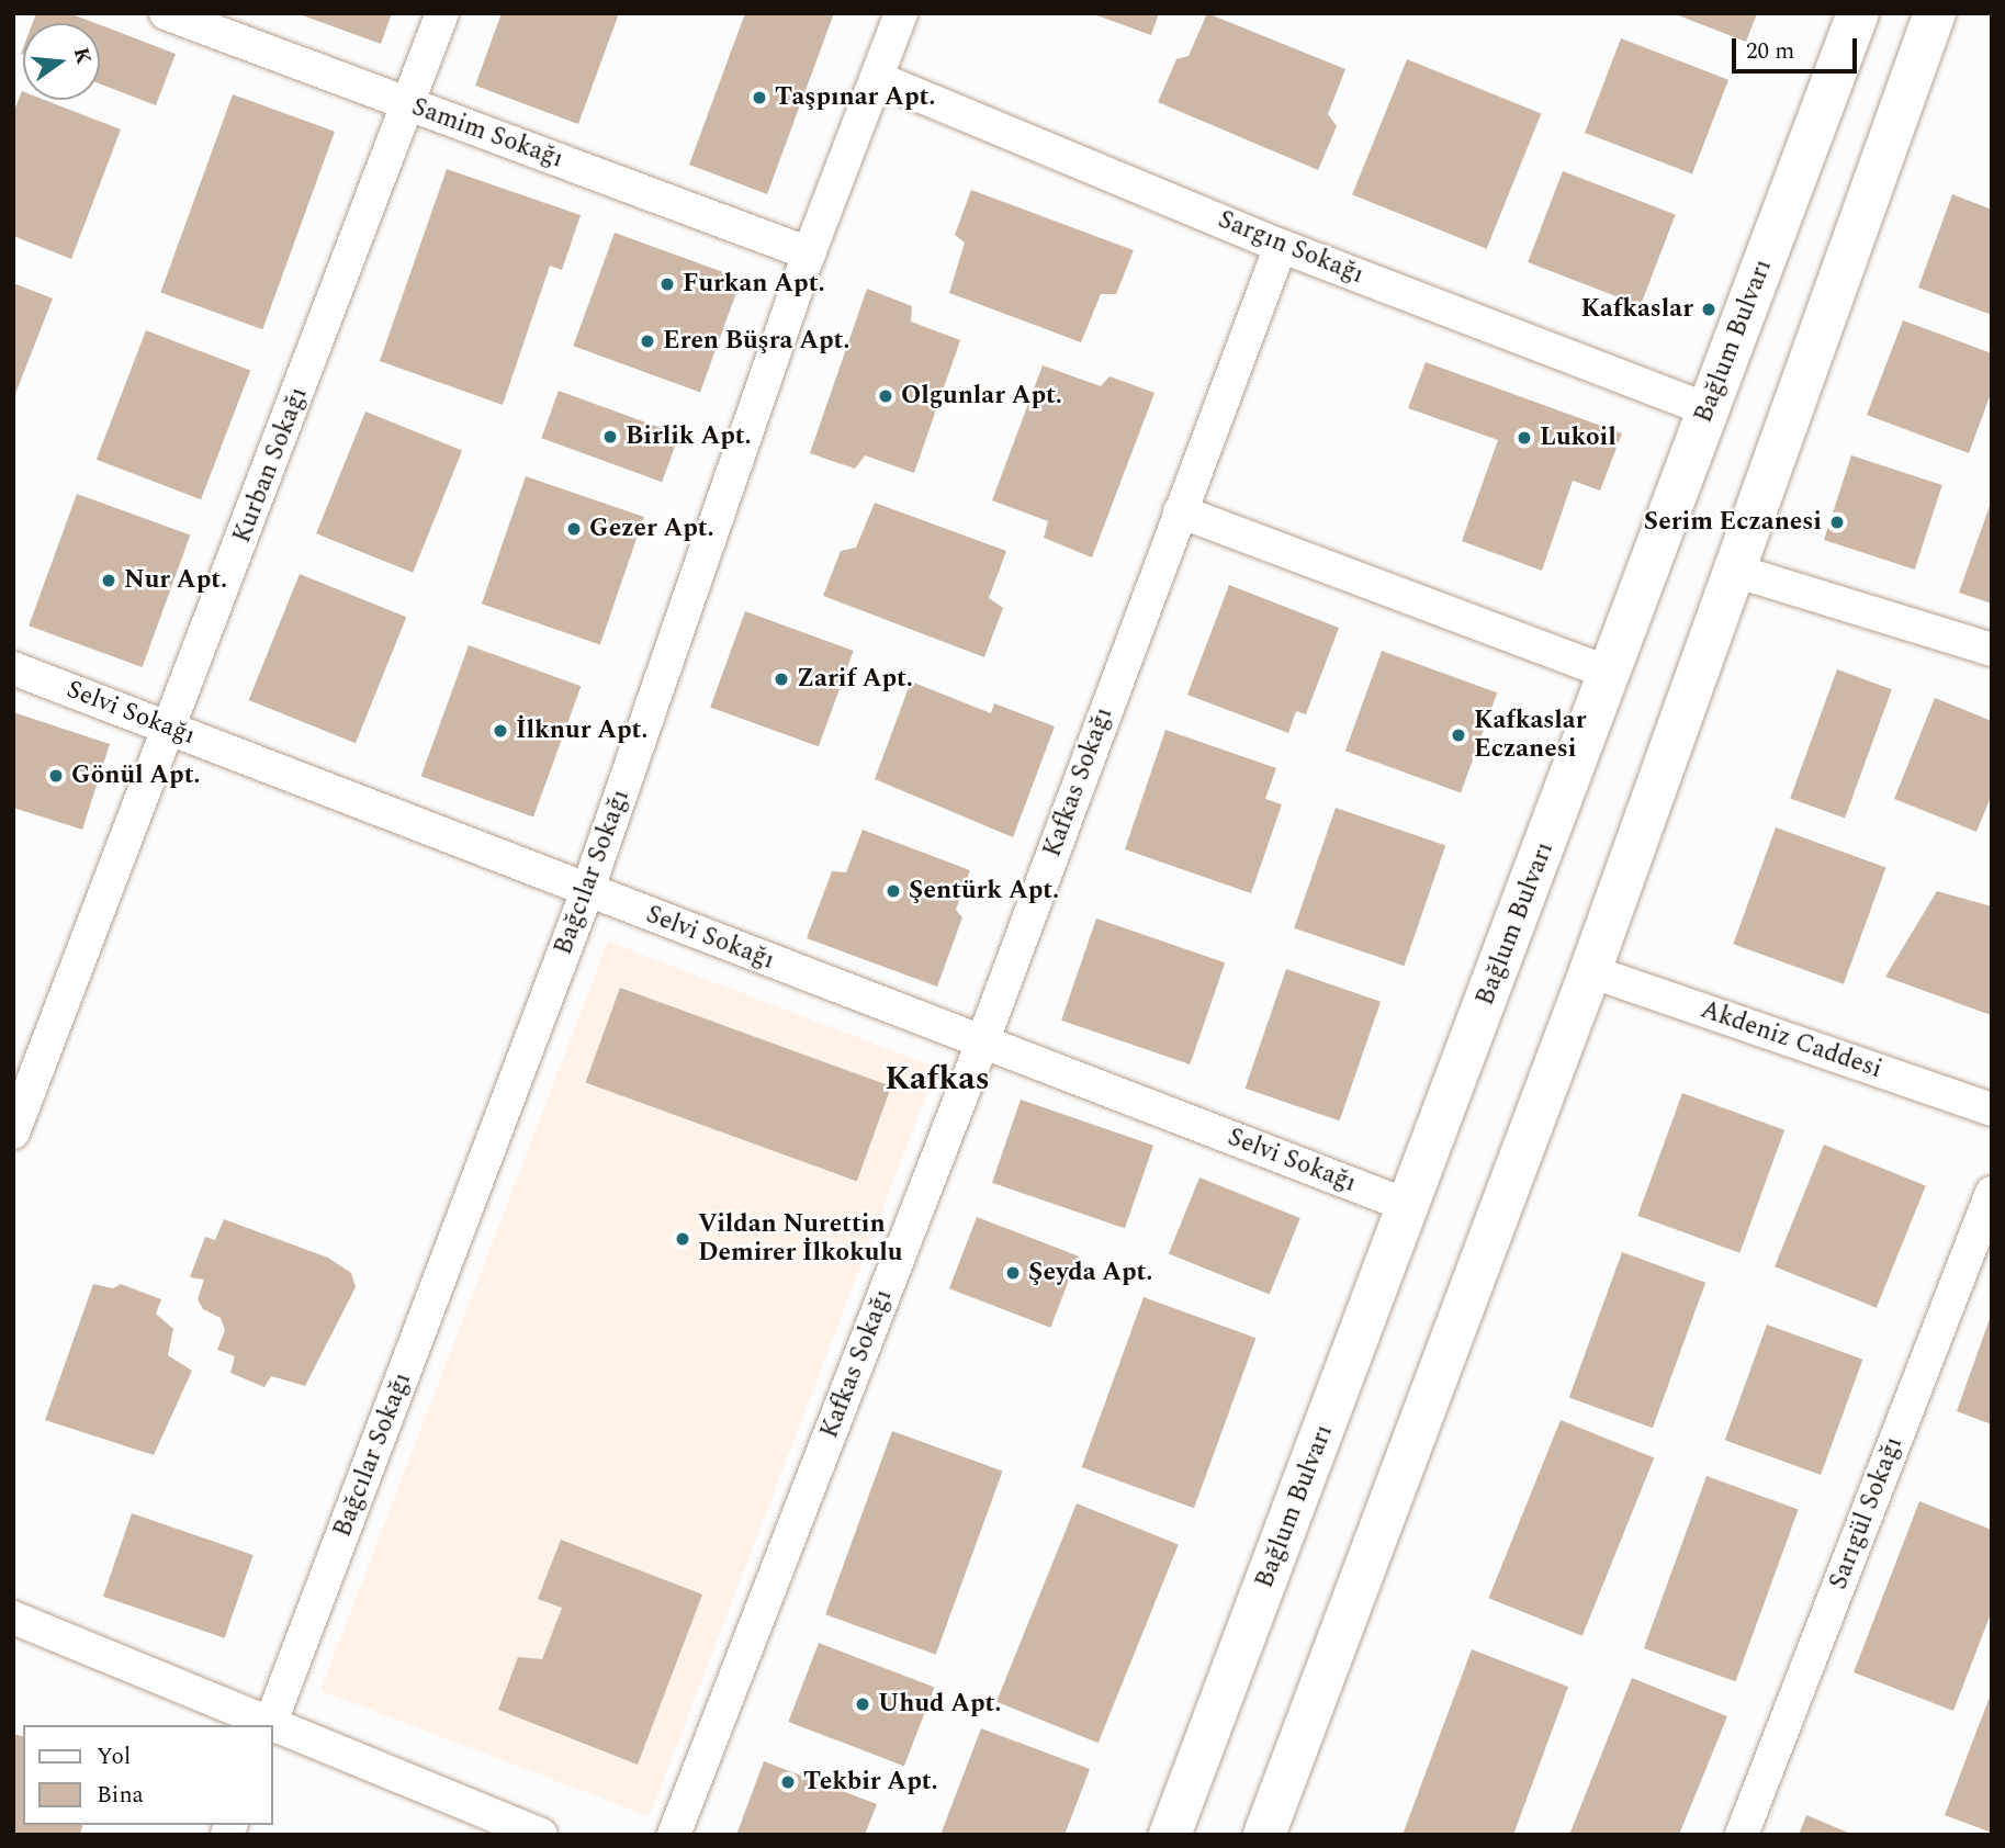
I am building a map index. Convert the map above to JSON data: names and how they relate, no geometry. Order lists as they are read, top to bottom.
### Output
{
  "streets": {
    "main road": ["Bağlum Bulvarı"],
    "street": [
      "Samim Sokağı",
      "Sargın Sokağı",
      "Kurban Sokağı",
      "Selvi Sokağı",
      "Kafkas Sokağı",
      "Bağcılar Sokağı",
      "Akdeniz Caddesi",
      "Sarıgül Sokağı"
    ]
  },
  "crossings": [
    ["Samim Sokağı", "Kurban Sokağı"],
    ["Samim Sokağı", "Bağcılar Sokağı"],
    ["Sargın Sokağı", "Bağlum Bulvarı"],
    ["Sargın Sokağı", "Kafkas Sokağı"],
    ["Sargın Sokağı", "Bağcılar Sokağı"],
    ["Bağlum Bulvarı", "Selvi Sokağı"],
    ["Kurban Sokağı", "Selvi Sokağı"],
    ["Selvi Sokağı", "Kafkas Sokağı"],
    ["Selvi Sokağı", "Bağcılar Sokağı"]
  ],
  "districts": ["Kafkas"],
  "places": [
    "Taşpınar Apt.",
    "Furkan Apt.",
    "Kafkaslar",
    "Eren Büşra Apt.",
    "Olgunlar Apt.",
    "Birlik Apt.",
    "Lukoil",
    "Serim Eczanesi",
    "Gezer Apt.",
    "Nur Apt.",
    "Zarif Apt.",
    "İlknur Apt.",
    "Kafkaslar Eczanesi",
    "Gönül Apt.",
    "Şentürk Apt.",
    "Vildan Nurettin Demirer İlkokulu",
    "Şeyda Apt.",
    "Uhud Apt.",
    "Tekbir Apt."
  ],
  "legend": ["Yol", "Bina"],
  "scale_bar": "20 m",
  "north": "right"
}
